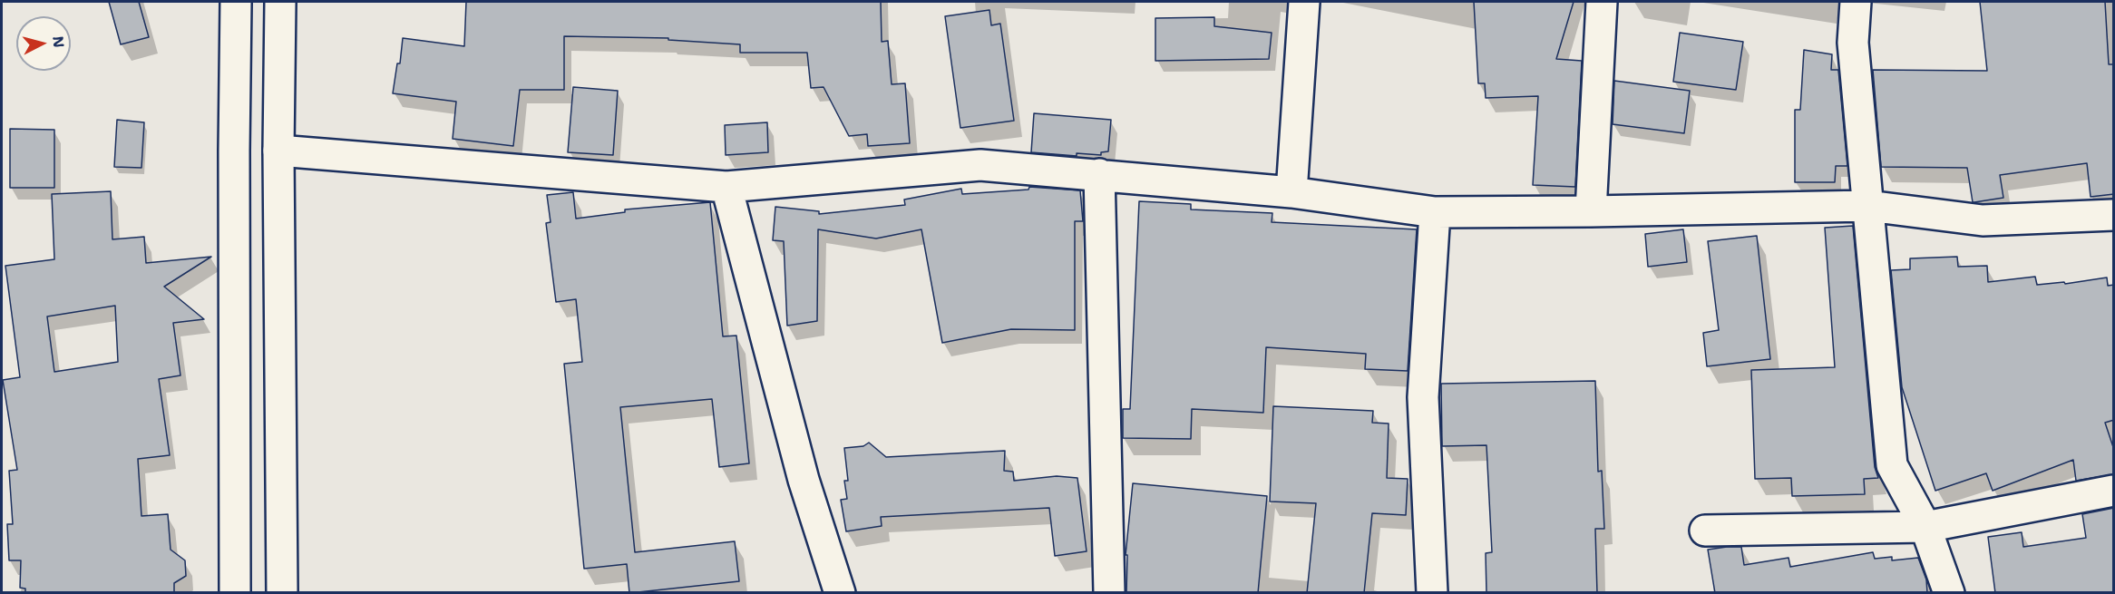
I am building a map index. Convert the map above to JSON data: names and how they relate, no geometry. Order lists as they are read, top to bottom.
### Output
{
  "north": "right"
}
